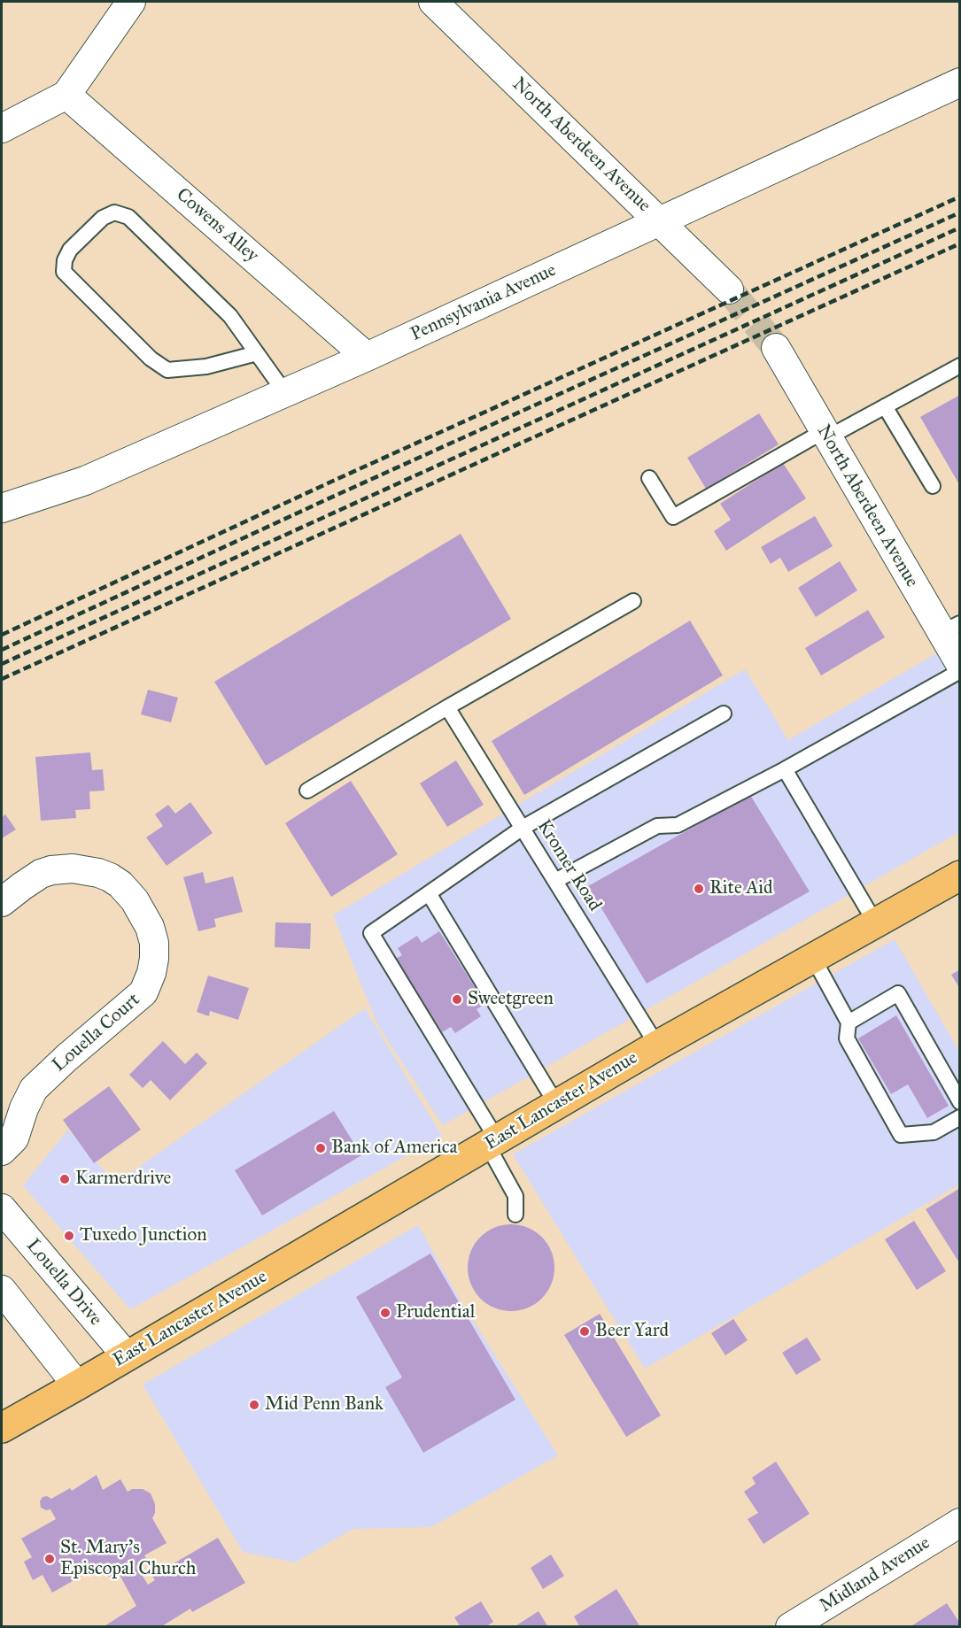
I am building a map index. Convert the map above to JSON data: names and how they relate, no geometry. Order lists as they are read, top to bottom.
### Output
{
  "streets": {
    "highway": ["East Lancaster Avenue"],
    "street": [
      "North Aberdeen Avenue",
      "Cowens Alley",
      "Pennsylvania Avenue",
      "Louella Court",
      "Louella Drive",
      "Midland Avenue"
    ],
    "lane": ["Kromer Road"]
  },
  "crossings": [
    ["North Aberdeen Avenue", "Pennsylvania Avenue"],
    ["Cowens Alley", "Pennsylvania Avenue"],
    ["Kromer Road", "East Lancaster Avenue"],
    ["East Lancaster Avenue", "Louella Drive"]
  ],
  "places": [
    "Rite Aid",
    "Sweetgreen",
    "Bank of America",
    "Karmerdrive",
    "Tuxedo Junction",
    "Prudential",
    "Beer Yard",
    "Mid Penn Bank",
    "St. Mary's Episcopal Church"
  ]
}
